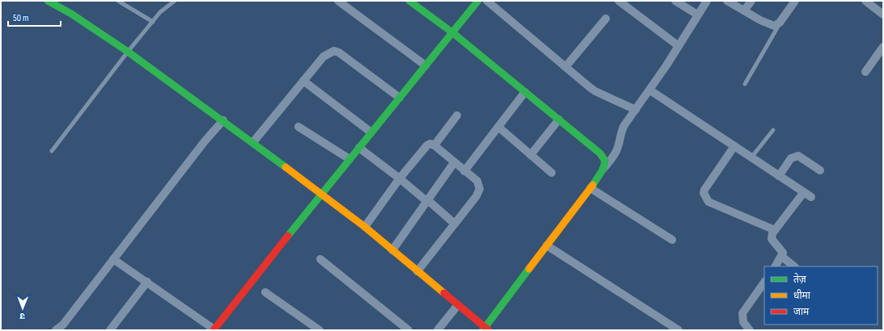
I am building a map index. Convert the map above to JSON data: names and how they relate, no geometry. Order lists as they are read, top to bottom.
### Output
{
  "legend": ["तेज़", "धीमा", "जाम"],
  "scale_bar": "50 m",
  "north": "bottom"
}
